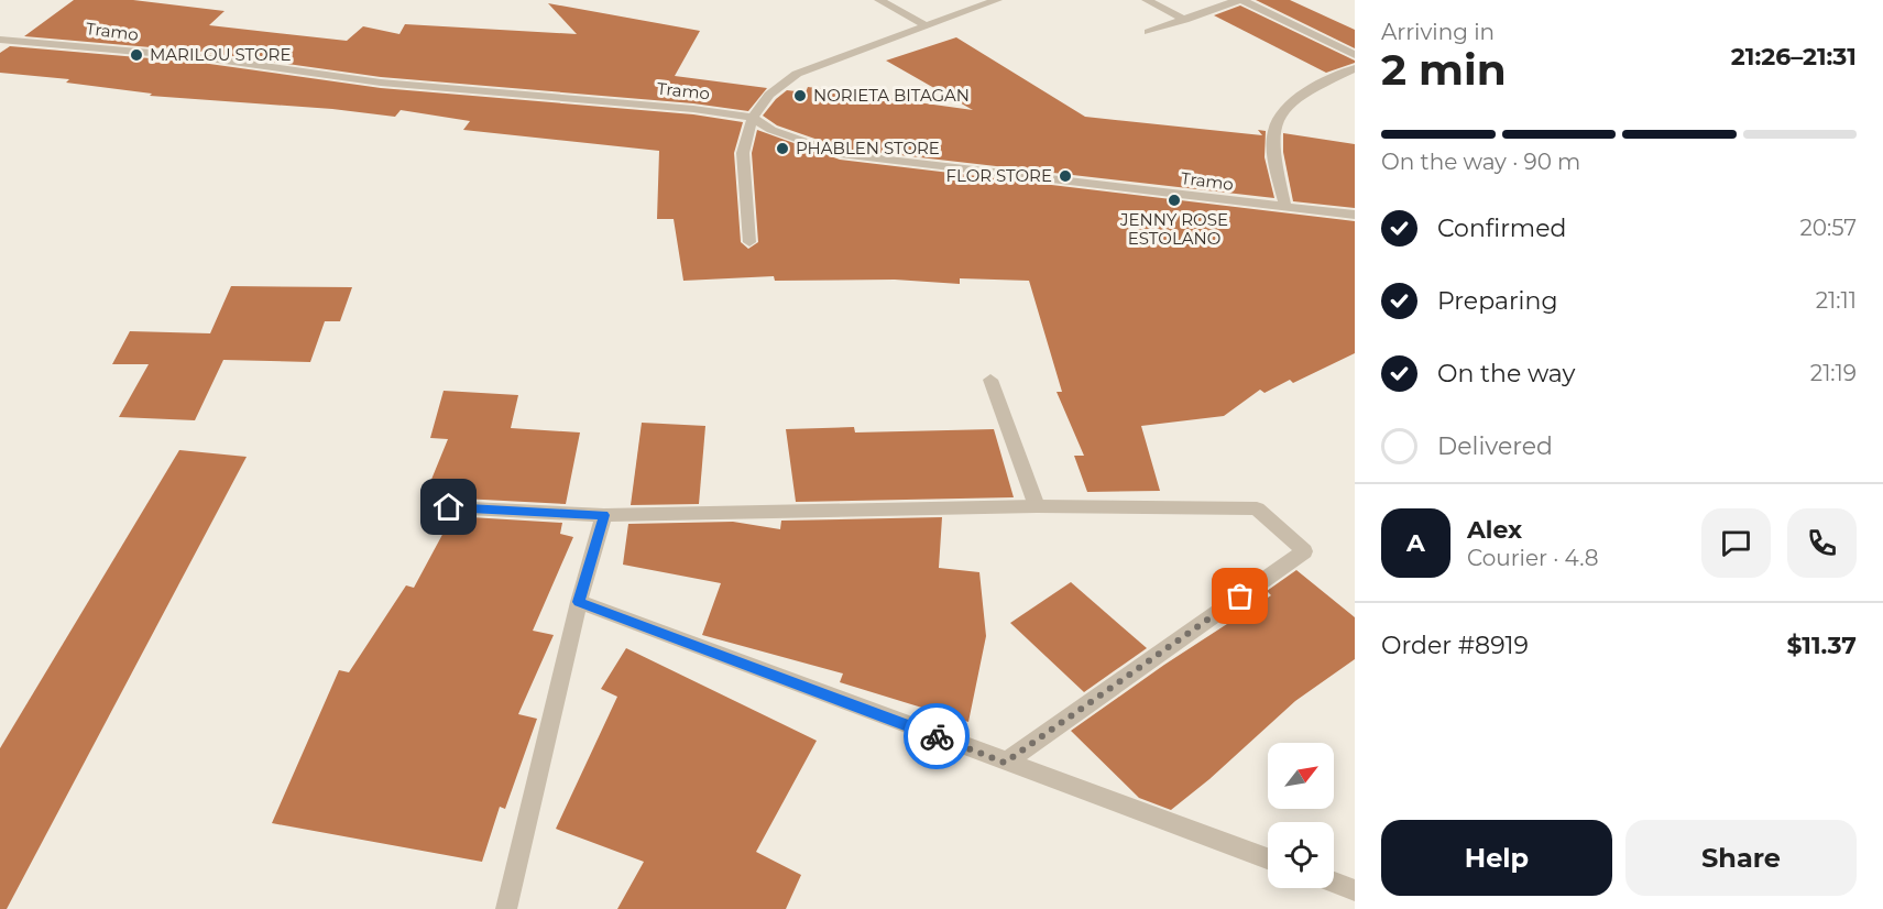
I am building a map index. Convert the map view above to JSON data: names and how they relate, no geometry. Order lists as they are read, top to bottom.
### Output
{
  "streets": {
    "street": ["Tramo"]
  },
  "places": [
    "MARILOU STORE",
    "NORIETA BITAGAN",
    "PHABLEN STORE",
    "FLOR STORE",
    "JENNY ROSE ESTOLANO"
  ],
  "north": "top right",
  "page": {
    "heading": ["2 min", "Arriving in", "21:26–21:31"],
    "panel": [
      "Alex",
      "Courier · 4.8",
      "Order #8919",
      "$11.37"
    ],
    "bar": "On the way · 90 m",
    "list": [
      ["Confirmed", "20:57"],
      ["Preparing", "21:11"],
      ["On the way", "21:19"],
      "Delivered"
    ],
    "round": "A",
    "buttons": ["Help", "Share"]
  }
}
